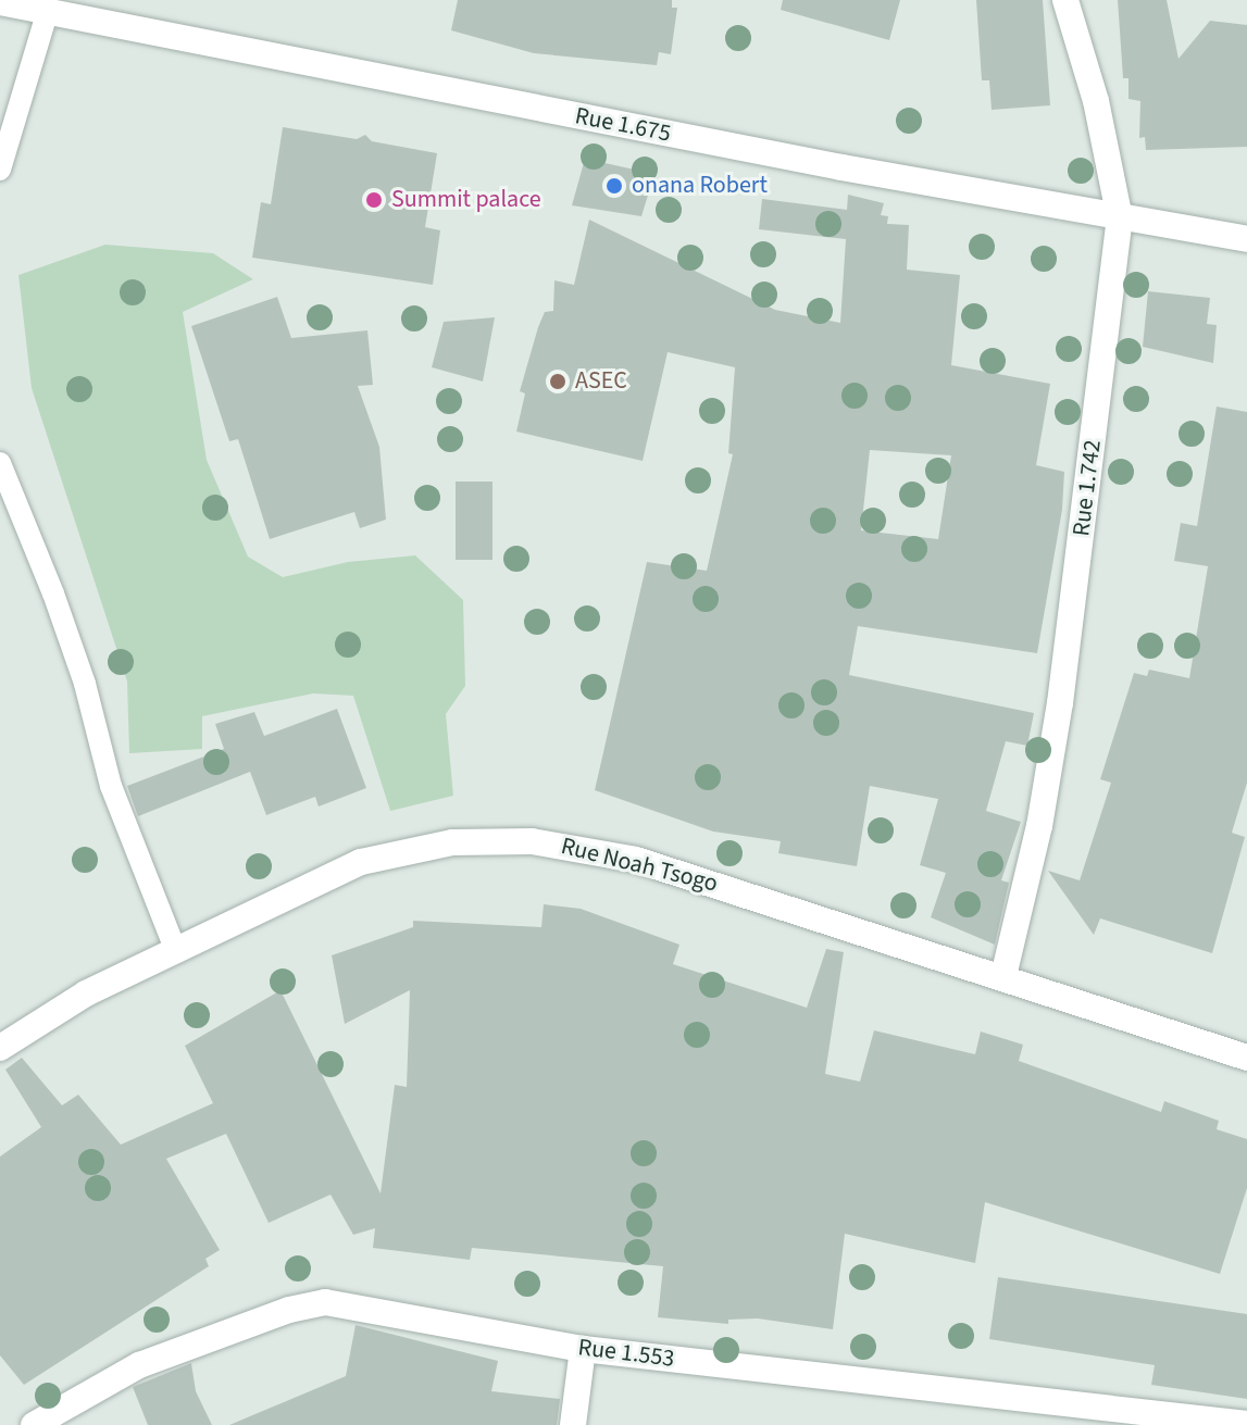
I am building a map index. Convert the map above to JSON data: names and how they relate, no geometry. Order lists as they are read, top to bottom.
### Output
{
  "streets": {
    "street": [
      "Rue 1.675",
      "Rue 1.742",
      "Rue Noah Tsogo",
      "Rue 1.553"
    ]
  },
  "crossings": [
    ["Rue 1.675", "Rue 1.742"],
    ["Rue 1.742", "Rue Noah Tsogo"]
  ],
  "places": ["onana Robert", "Summit palace", "ASEC"]
}
